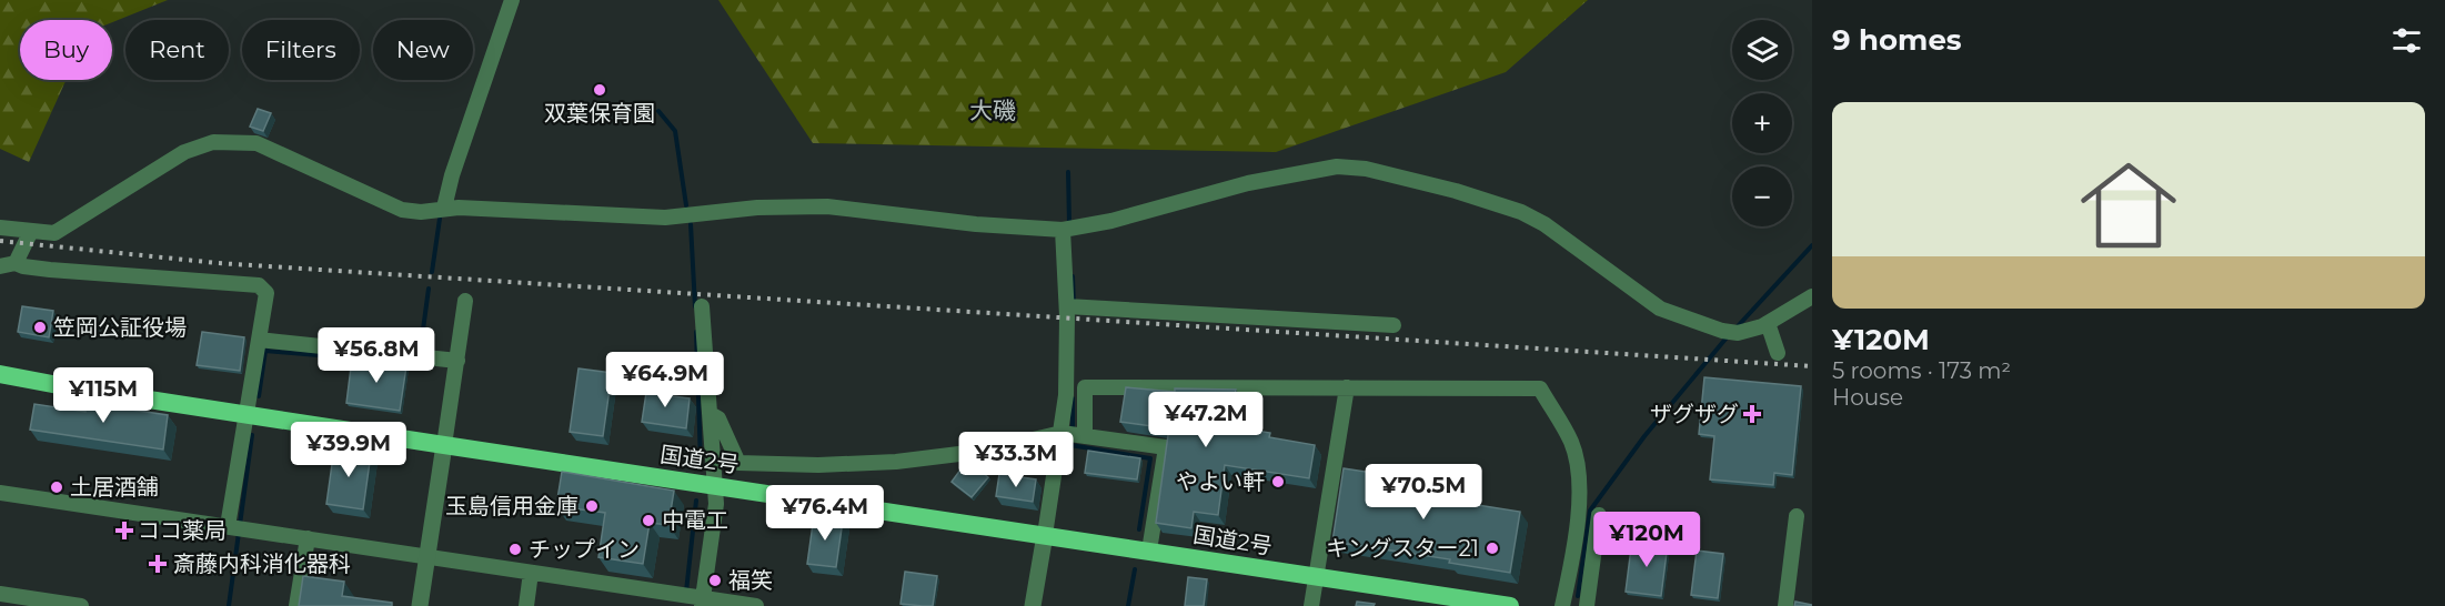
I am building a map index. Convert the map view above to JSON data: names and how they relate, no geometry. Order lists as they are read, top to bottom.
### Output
{
  "streets": {
    "highway": ["国道2号"]
  },
  "districts": ["大磯"],
  "places": {
    "other": [
      "双葉保育園",
      "笠岡公証役場",
      "やよい軒",
      "土居酒舗",
      "玉島信用金庫",
      "中電工",
      "キングスター21",
      "チップイン",
      "福笑"
    ],
    "health": ["ザグザグ", "ココ薬局", "斎藤内科消化器科"]
  },
  "page": {
    "heading": "9 homes",
    "map_buttons": ["+", "−"],
    "chip": [
      "Buy",
      "Rent",
      "Filters",
      "New"
    ],
    "list": [
      {
        "name": "¥120M",
        "note": "5 rooms · 173 m² · House"
      }
    ],
    "price": [
      "¥56.8M",
      "¥64.9M",
      "¥115M",
      "¥47.2M",
      "¥39.9M",
      "¥33.3M",
      "¥70.5M",
      "¥76.4M",
      "¥120M"
    ]
  }
}
